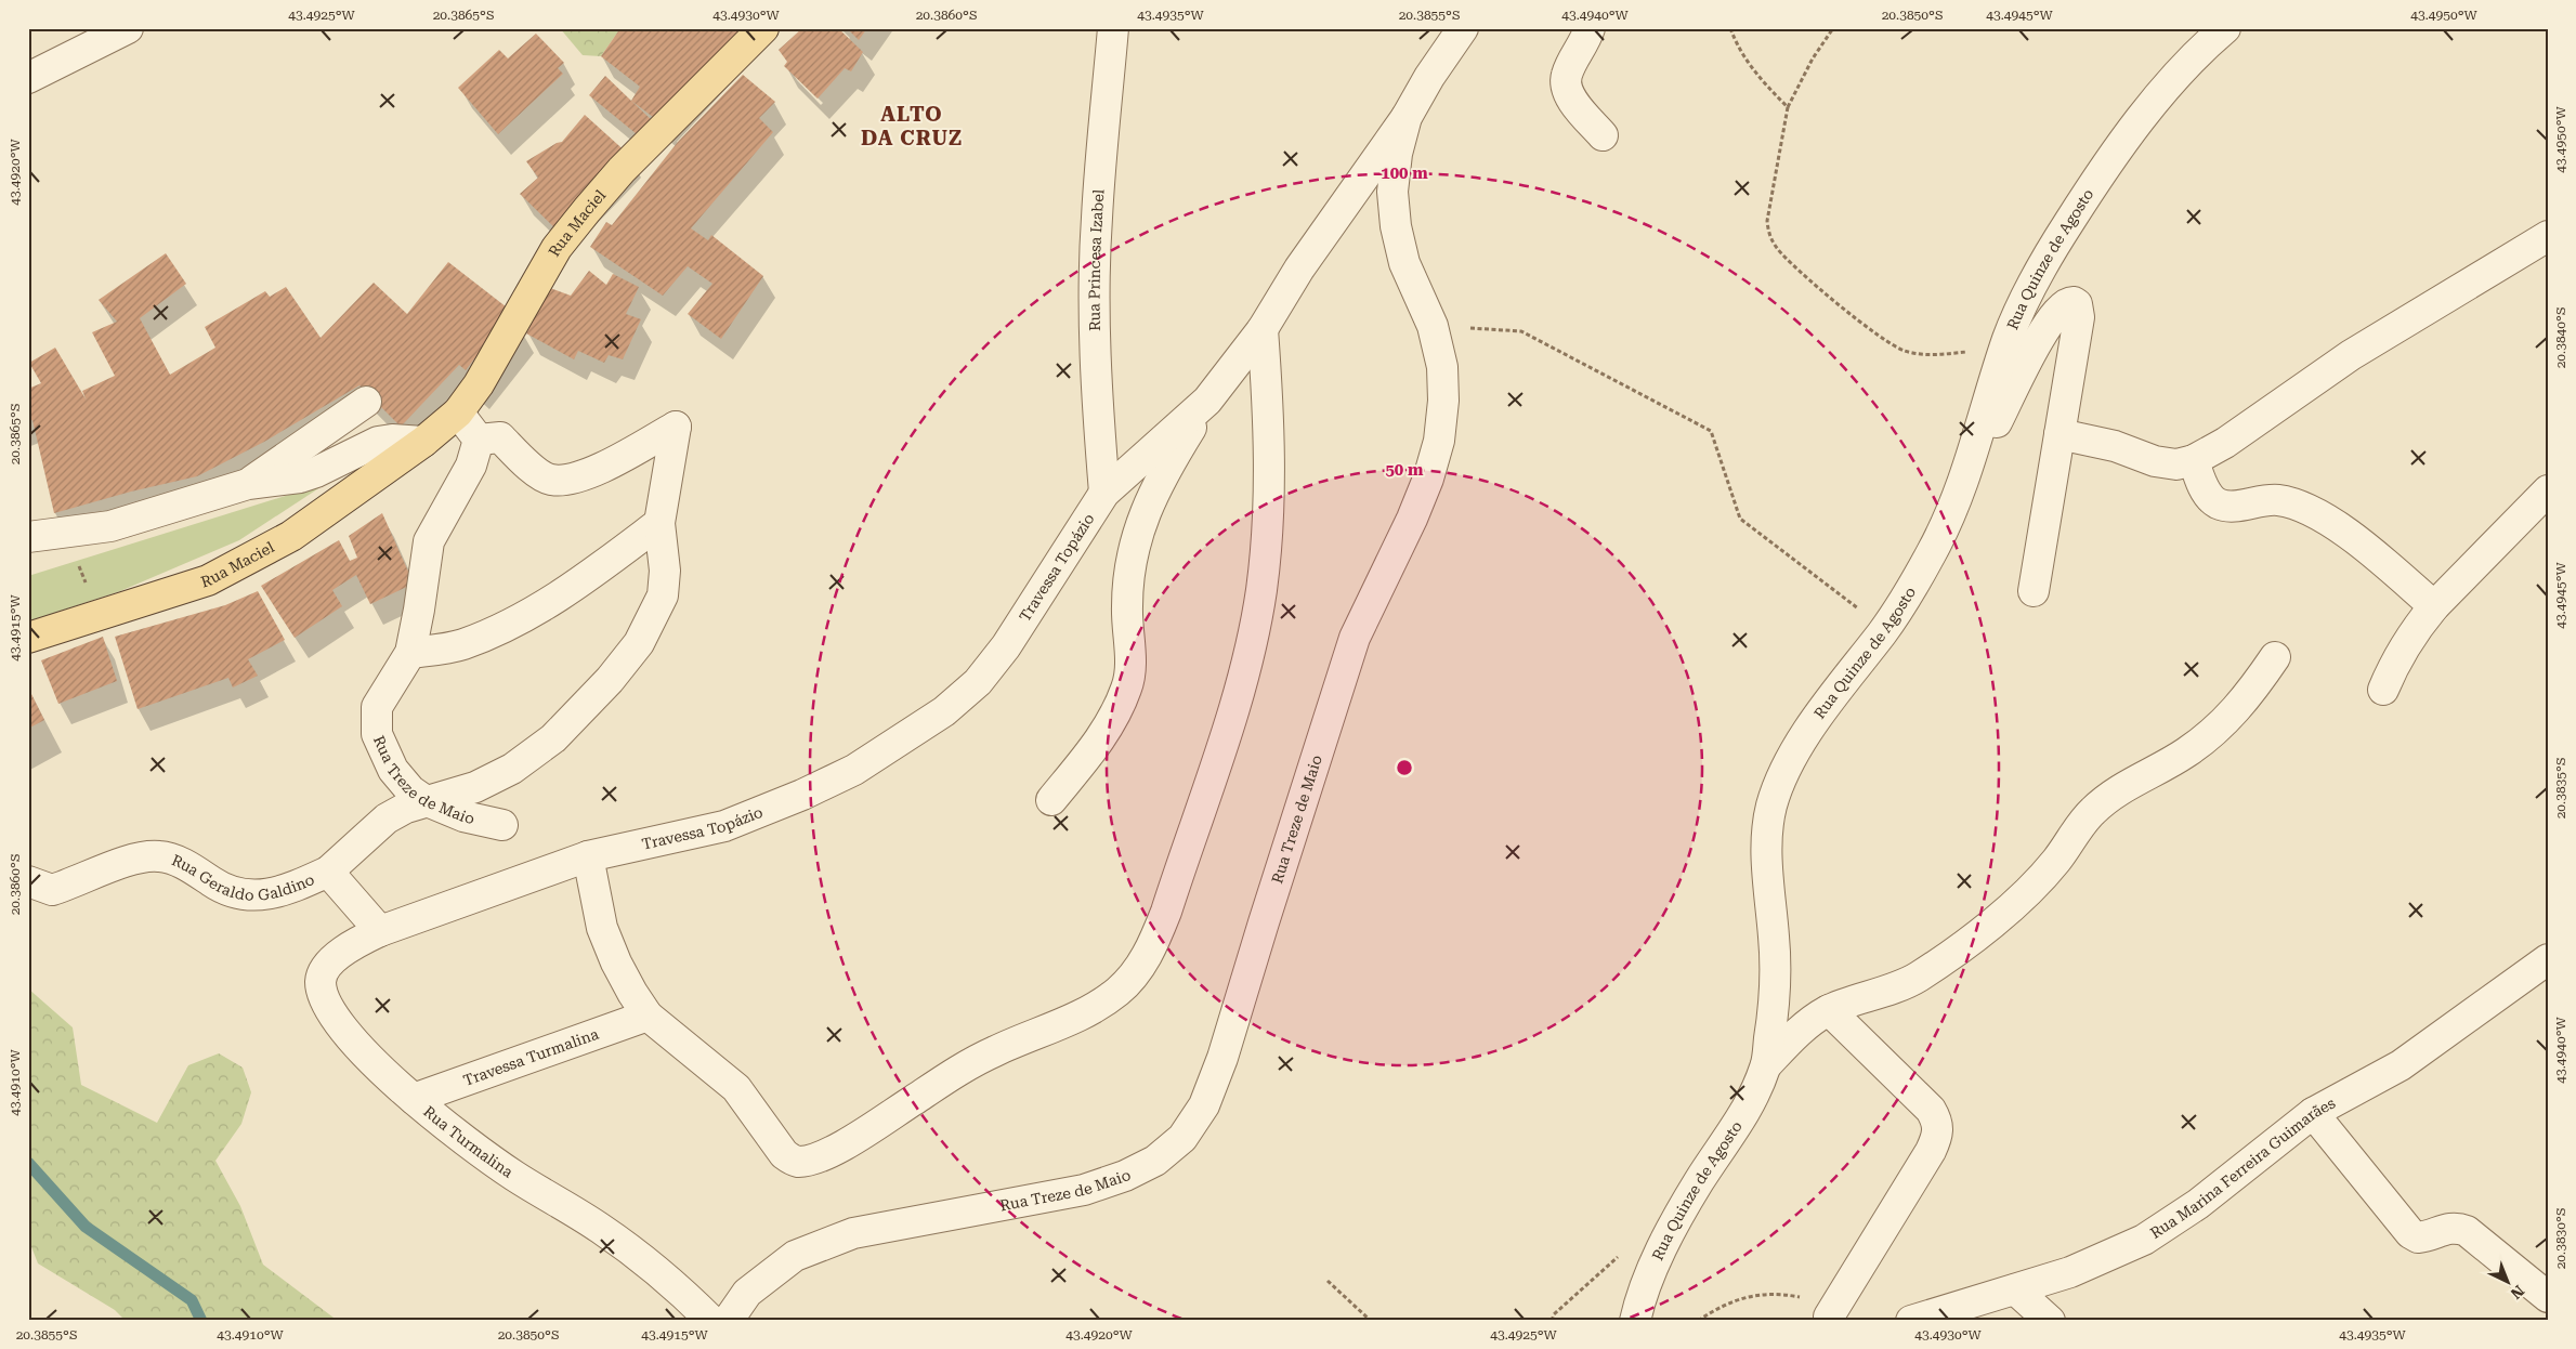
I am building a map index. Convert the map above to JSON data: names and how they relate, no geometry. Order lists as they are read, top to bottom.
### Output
{
  "streets": {
    "main road": ["Rua Maciel"],
    "street": [
      "Rua Quinze de Agosto",
      "Rua Princesa Izabel",
      "Travessa Topázio",
      "Rua Treze de Maio",
      "Rua Geraldo Galdino",
      "Travessa Turmalina",
      "Rua Turmalina",
      "Rua Marina Ferreira Guimarães"
    ]
  },
  "crossings": [
    ["Rua Princesa Izabel", "Travessa Topázio"],
    ["Travessa Topázio", "Rua Treze de Maio"],
    ["Rua Geraldo Galdino", "Rua Turmalina"],
    ["Travessa Turmalina", "Rua Turmalina"]
  ],
  "districts": ["ALTO DA CRUZ"],
  "north": "bottom right",
  "coordinates": [
    "43.4925°W",
    "20.3865°S",
    "43.4930°W",
    "20.3860°S",
    "43.4935°W",
    "20.3855°S",
    "43.4940°W",
    "20.3850°S",
    "43.4945°W",
    "43.4950°W",
    "43.4920°W",
    "20.3840°S",
    "43.4915°W",
    "20.3835°S",
    "43.4910°W",
    "20.3830°S"
  ],
  "rings": ["100 m", "50 m"]
}
